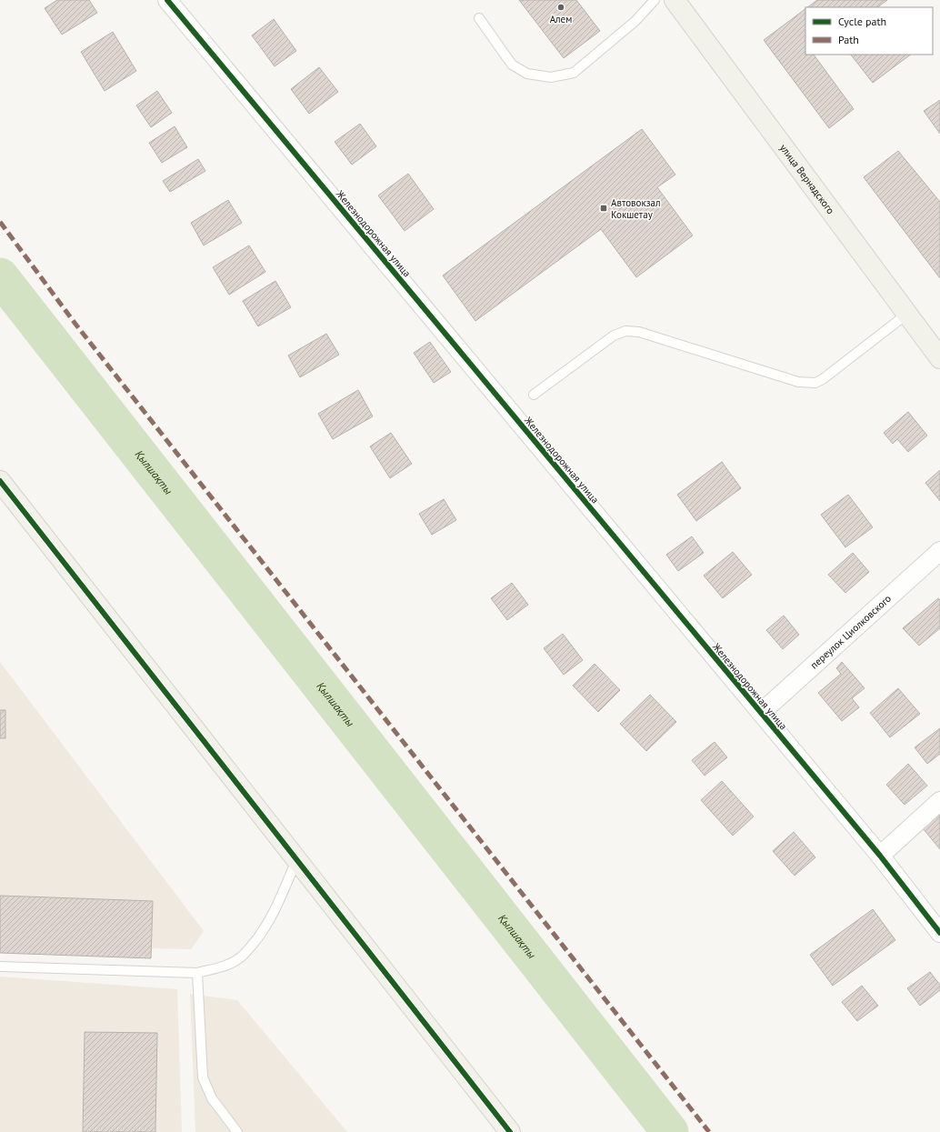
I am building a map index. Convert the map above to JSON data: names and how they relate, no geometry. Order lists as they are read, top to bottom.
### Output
{
  "streets": {
    "street": ["улица Вернадского", "Железнодорожная улица", "переулок Циолковского"]
  },
  "crossings": [
    ["Железнодорожная улица", "переулок Циолковского"]
  ],
  "water": ["Қылшақты"],
  "places": {
    "other": ["Алем"],
    "transit": ["Автовокзал Кокшетау"]
  },
  "legend": ["Cycle path", "Path"]
}
